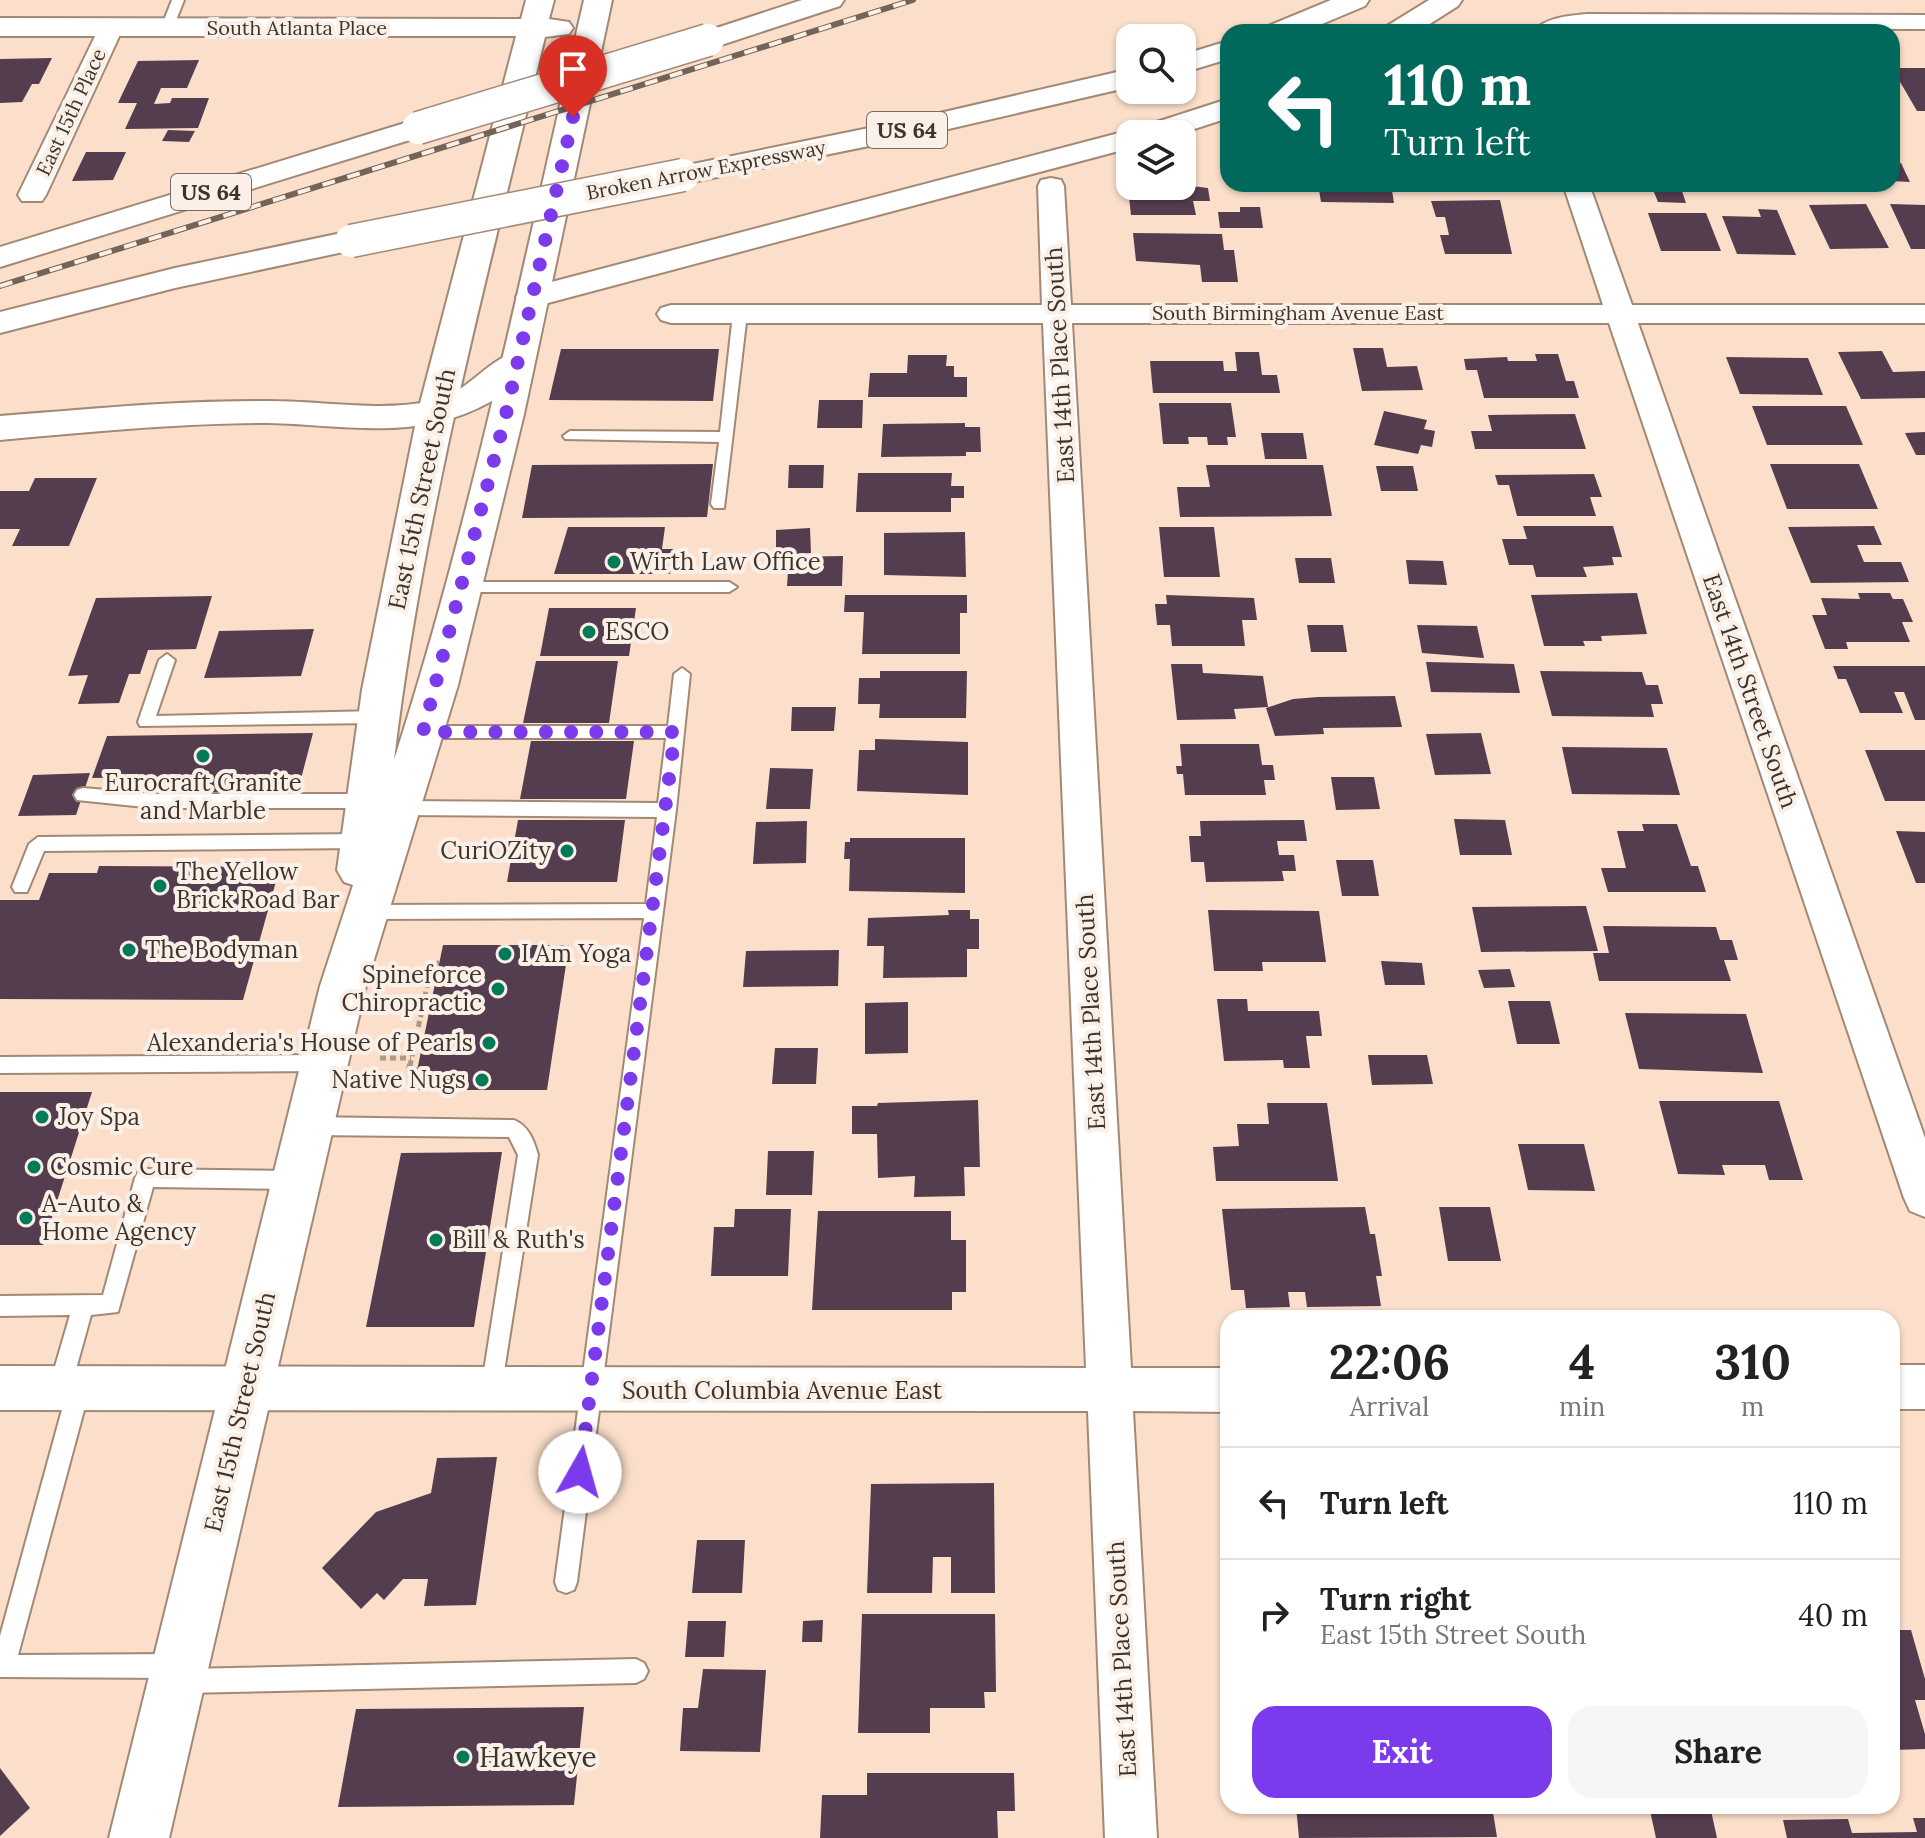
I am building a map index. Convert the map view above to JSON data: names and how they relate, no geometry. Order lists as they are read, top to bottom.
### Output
{
  "streets": {
    "main road": [
      "South Atlanta Place",
      "US 64",
      "Broken Arrow Expressway",
      "East 15th Street South"
    ],
    "street": [
      "East 15th Place",
      "South Birmingham Avenue East",
      "East 14th Place South",
      "East 14th Street South",
      "South Columbia Avenue East"
    ]
  },
  "crossings": [
    ["South Atlanta Place", "East 15th Place"],
    ["South Atlanta Place", "East 15th Street South"],
    ["South Birmingham Avenue East", "East 14th Place South"],
    ["South Birmingham Avenue East", "East 14th Street South"],
    ["East 14th Place South", "South Columbia Avenue East"],
    ["East 15th Street South", "South Columbia Avenue East"]
  ],
  "places": [
    "Wirth Law Office",
    "ESCO",
    "Eurocraft Granite and Marble",
    "CuriOZity",
    "The Yellow Brick Road Bar",
    "The Bodyman",
    "I Am Yoga",
    "Spineforce Chiropractic",
    "Alexanderia's House of Pearls",
    "Native Nugs",
    "Joy Spa",
    "Cosmic Cure",
    "A-Auto & Home Agency",
    "Bill & Ruth's",
    "Hawkeye"
  ],
  "page": {
    "turn": ["110 m", "Turn left"],
    "eta": [
      "22:06",
      "Arrival",
      "4",
      "min",
      "310",
      "m"
    ],
    "list": [
      {
        "name": "Turn left",
        "value": "110 m"
      },
      {
        "name": "Turn right",
        "note": "East 15th Street South",
        "value": "40 m"
      }
    ],
    "buttons": ["Exit", "Share"]
  }
}
